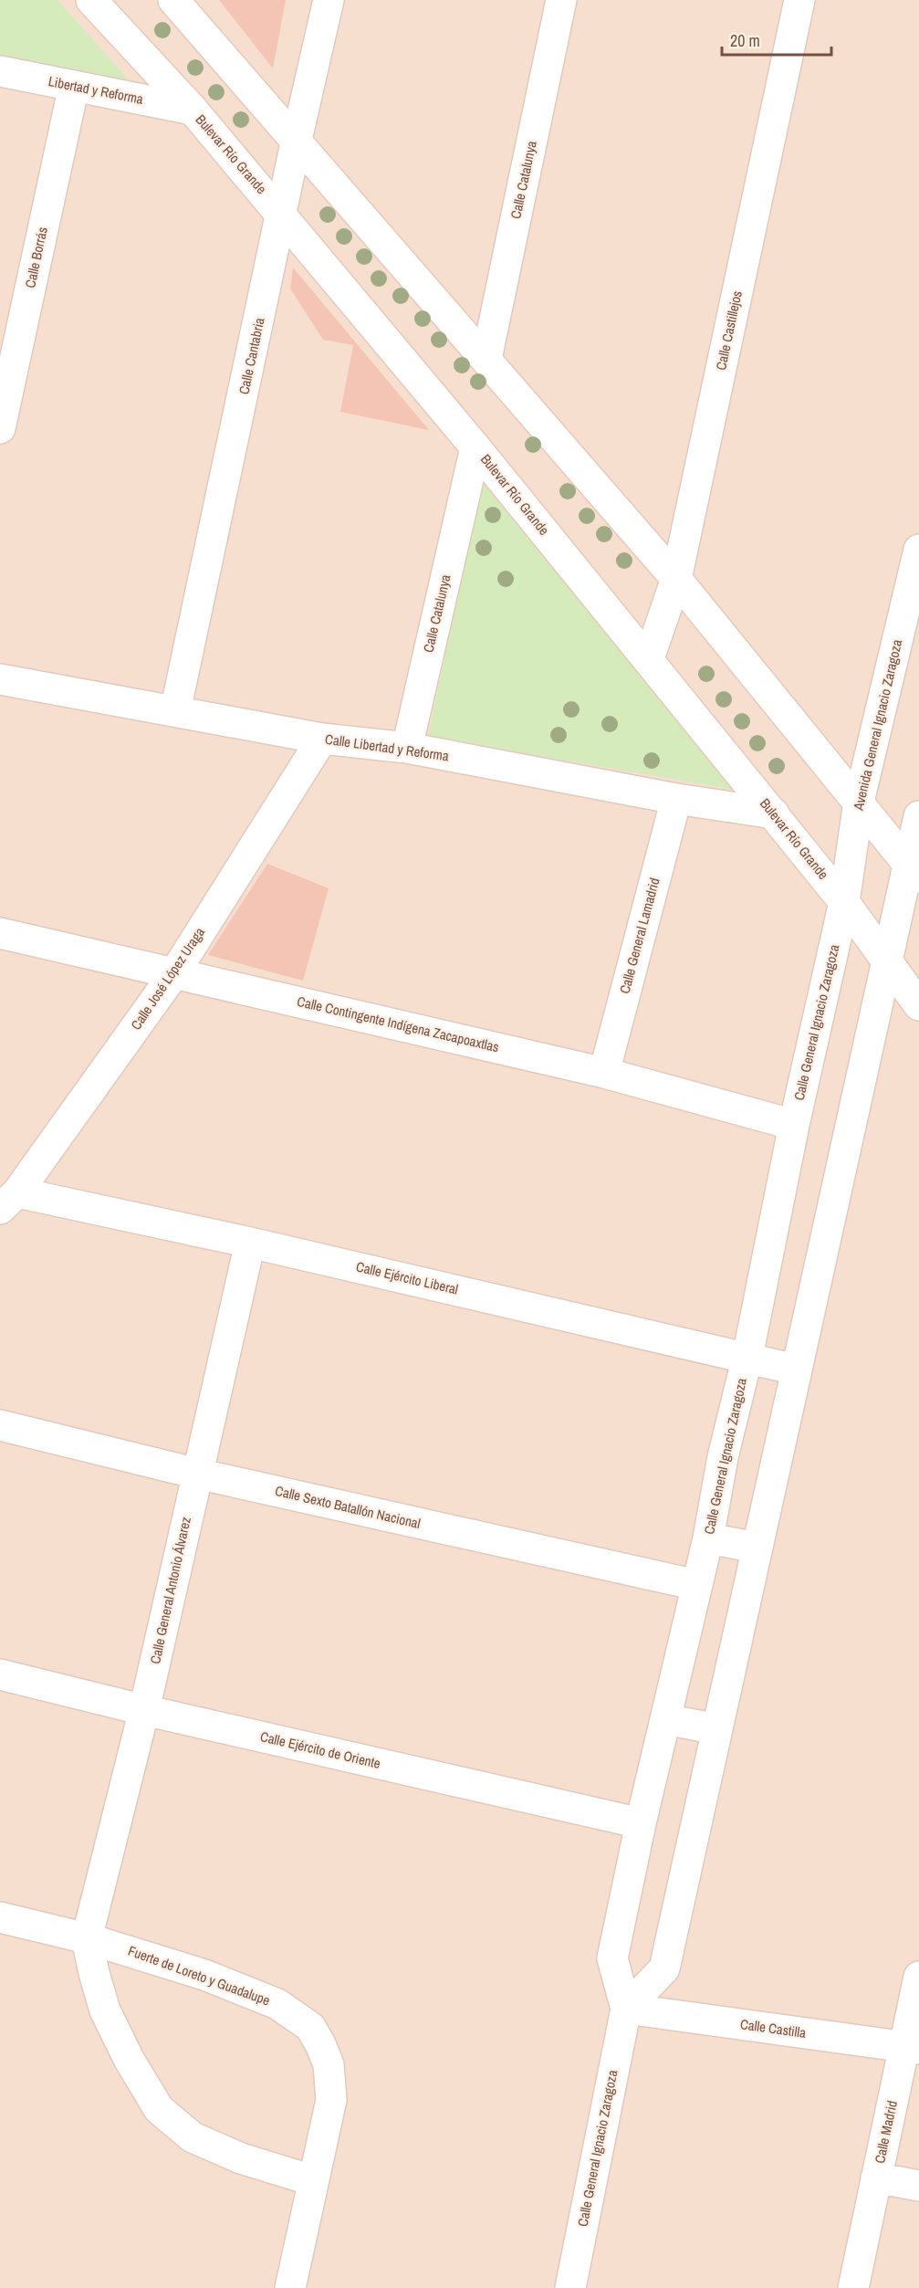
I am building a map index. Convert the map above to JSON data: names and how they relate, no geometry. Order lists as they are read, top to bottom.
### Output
{
  "streets": {
    "street": [
      "Libertad y Reforma",
      "Bulevar Río Grande",
      "Calle Catalunya",
      "Calle Borrás",
      "Calle Castillejos",
      "Calle Cantabria",
      "Avenida General Ignacio Zaragoza",
      "Calle Libertad y Reforma",
      "Calle General Lamadrid",
      "Calle José López Uraga",
      "Calle General Ignacio Zaragoza",
      "Calle Contingente Indígena Zacapoaxtlas",
      "Calle Ejército Liberal",
      "Calle Sexto Batallón Nacional",
      "Calle General Antonio Álvarez",
      "Calle Ejército de Oriente",
      "Fuerte de Loreto y Guadalupe",
      "Calle Castilla",
      "Calle Madrid"
    ]
  },
  "crossings": [
    ["Libertad y Reforma", "Bulevar Río Grande"],
    ["Libertad y Reforma", "Calle Borrás"],
    ["Bulevar Río Grande", "Calle Catalunya"],
    ["Bulevar Río Grande", "Calle Castillejos"],
    ["Bulevar Río Grande", "Calle Cantabria"],
    ["Bulevar Río Grande", "Avenida General Ignacio Zaragoza"],
    ["Bulevar Río Grande", "Calle Libertad y Reforma"],
    ["Bulevar Río Grande", "Calle General Ignacio Zaragoza"],
    ["Calle Catalunya", "Calle Libertad y Reforma"],
    ["Calle Cantabria", "Calle Libertad y Reforma"],
    ["Avenida General Ignacio Zaragoza", "Calle General Ignacio Zaragoza"],
    ["Calle Libertad y Reforma", "Calle General Lamadrid"],
    ["Calle Libertad y Reforma", "Calle José López Uraga"],
    ["Calle General Lamadrid", "Calle Contingente Indígena Zacapoaxtlas"],
    ["Calle José López Uraga", "Calle Contingente Indígena Zacapoaxtlas"],
    ["Calle José López Uraga", "Calle Ejército Liberal"],
    ["Calle General Ignacio Zaragoza", "Calle Contingente Indígena Zacapoaxtlas"],
    ["Calle General Ignacio Zaragoza", "Calle Ejército Liberal"],
    ["Calle General Ignacio Zaragoza", "Calle Sexto Batallón Nacional"],
    ["Calle General Ignacio Zaragoza", "Calle Ejército de Oriente"],
    ["Calle General Ignacio Zaragoza", "Calle Castilla"],
    ["Calle Ejército Liberal", "Calle General Antonio Álvarez"],
    ["Calle Sexto Batallón Nacional", "Calle General Antonio Álvarez"],
    ["Calle General Antonio Álvarez", "Calle Ejército de Oriente"],
    ["Calle General Antonio Álvarez", "Fuerte de Loreto y Guadalupe"],
    ["Calle Castilla", "Calle Madrid"]
  ],
  "scale_bar": "20 m"
}
